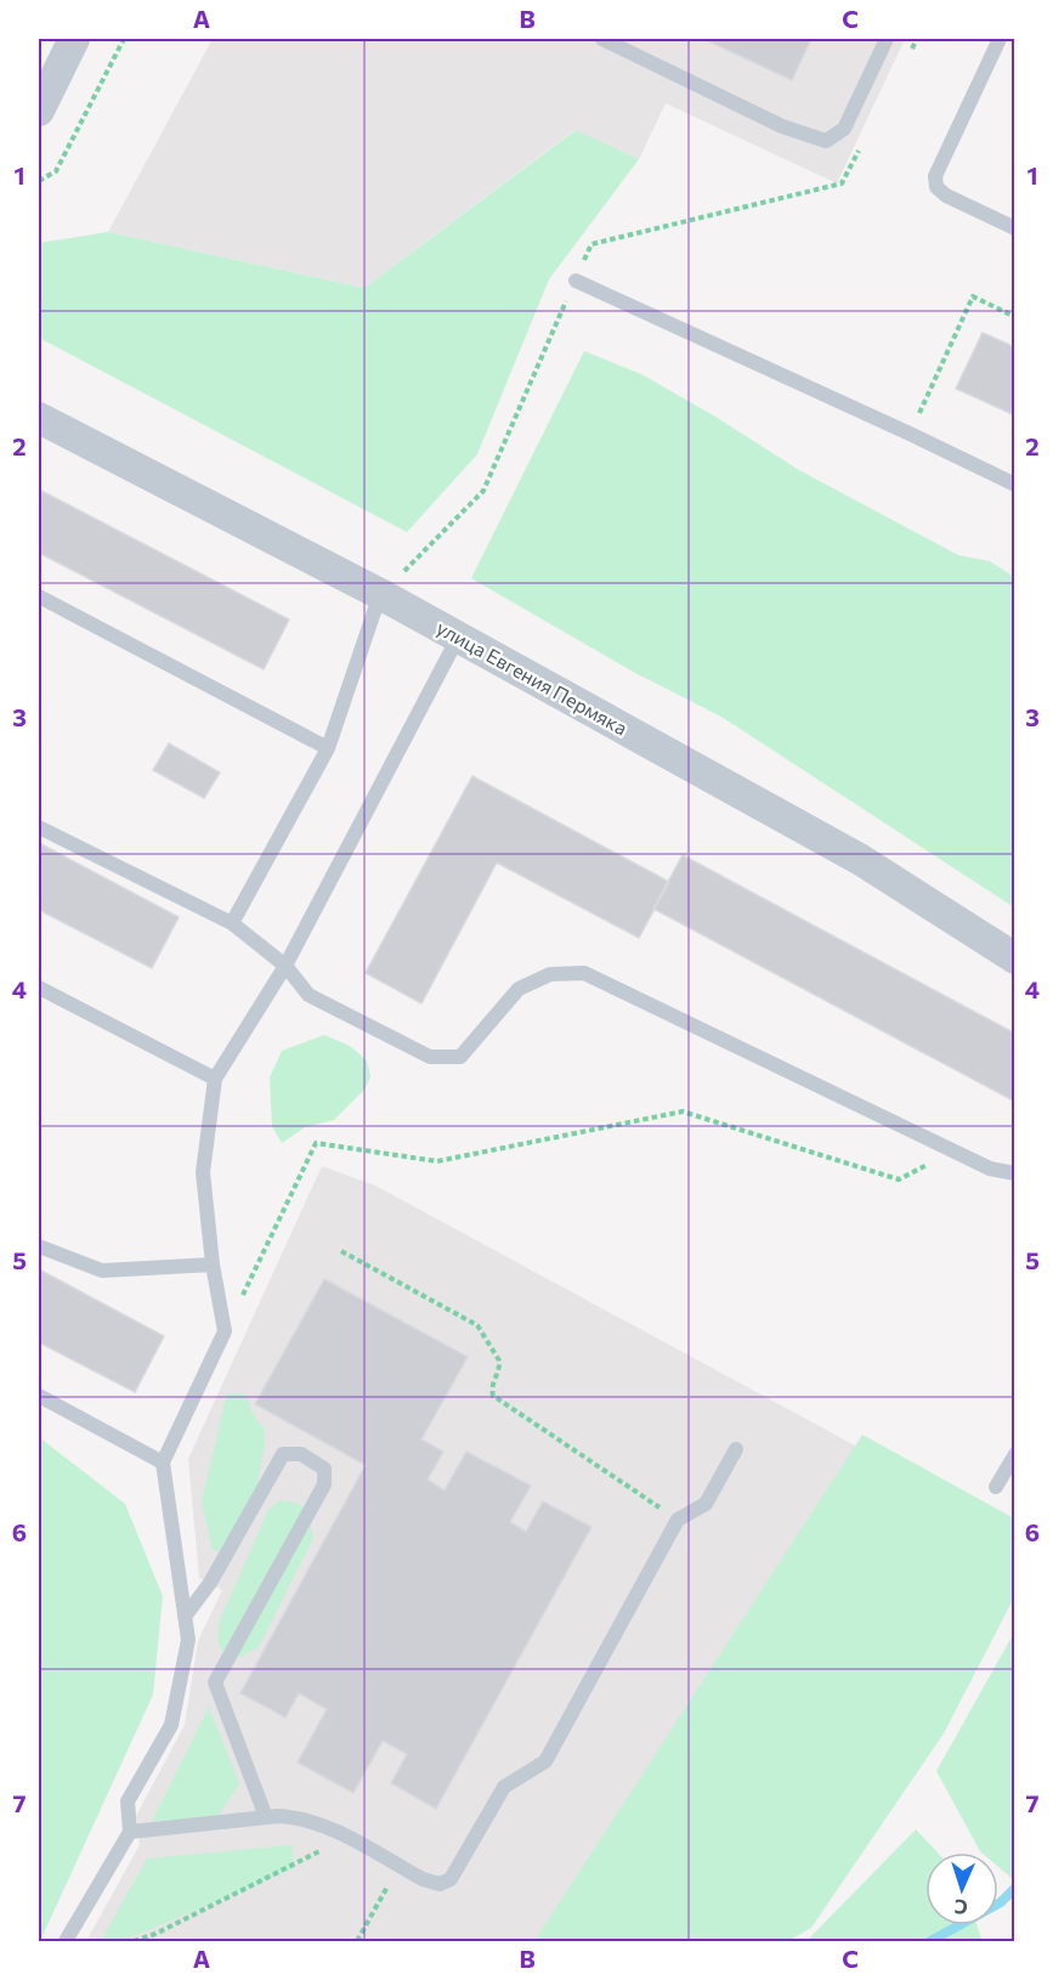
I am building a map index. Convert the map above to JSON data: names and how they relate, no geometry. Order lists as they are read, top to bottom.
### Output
{
  "streets": {
    "street": ["улица Евгения Пермяка"]
  },
  "north": "bottom",
  "grid": {
    "columns": ["A", "B", "C"],
    "rows": [
      "1",
      "2",
      "3",
      "4",
      "5",
      "6",
      "7"
    ]
  }
}
